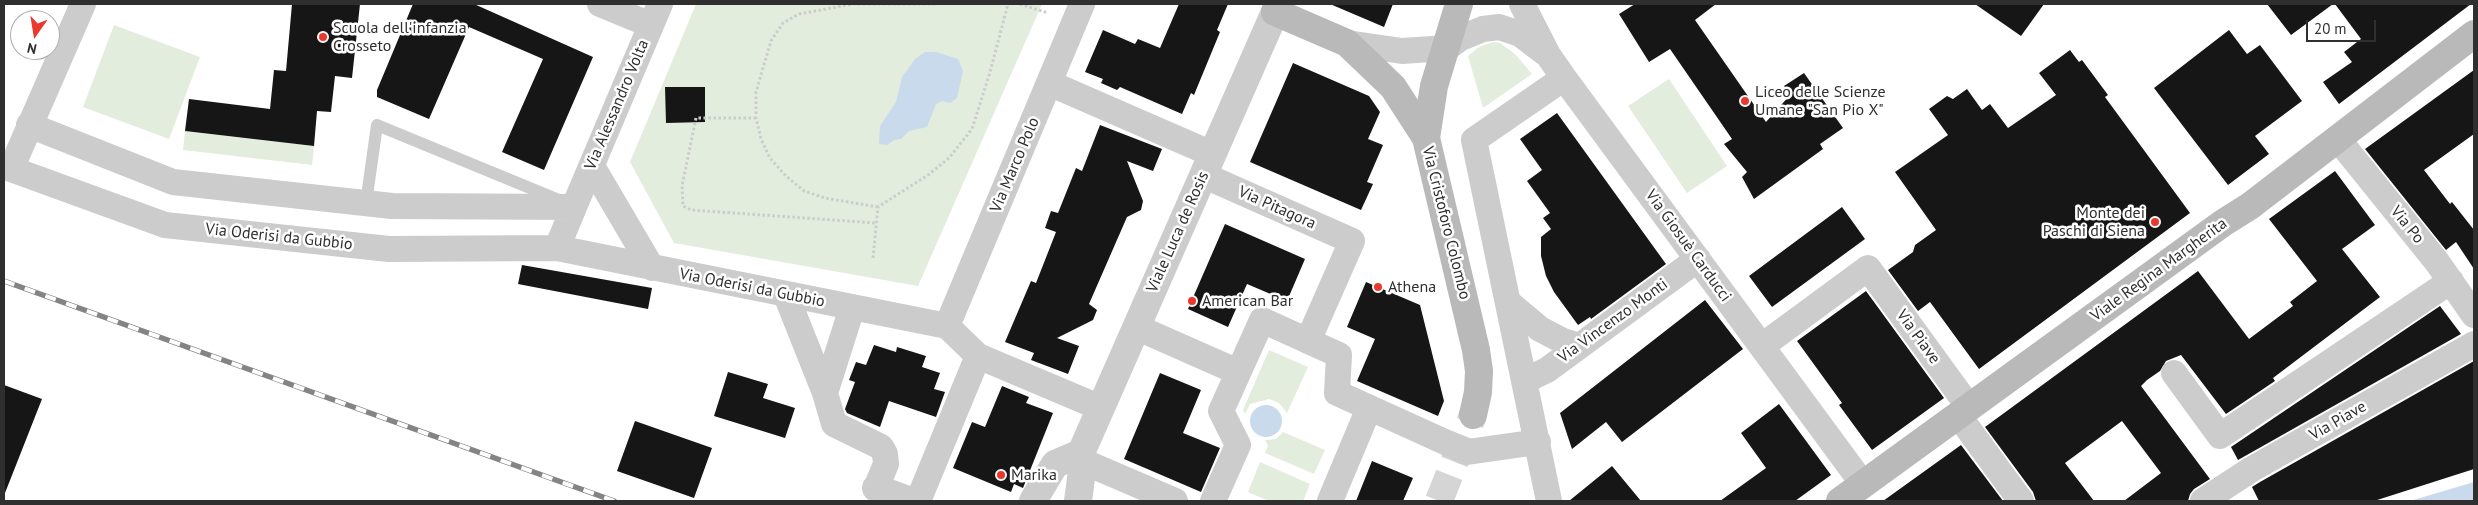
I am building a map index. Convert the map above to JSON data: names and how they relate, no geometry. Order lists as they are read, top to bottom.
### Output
{
  "streets": {
    "main road": ["Via Cristoforo Colombo", "Viale Regina Margherita"],
    "street": [
      "Via Alessandro Volta",
      "Via Marco Polo",
      "Via Pitagora",
      "Via Po",
      "Viale Luca de Rosis",
      "Via Oderisi da Gubbio",
      "Via Giosuè Carducci",
      "Via Vincenzo Monti",
      "Via Piave"
    ]
  },
  "crossings": [
    ["Via Alessandro Volta", "Via Oderisi da Gubbio"],
    ["Via Marco Polo", "Via Pitagora"],
    ["Via Marco Polo", "Via Oderisi da Gubbio"],
    ["Via Pitagora", "Viale Luca de Rosis"],
    ["Via Po", "Viale Regina Margherita"],
    ["Via Giosuè Carducci", "Viale Regina Margherita"],
    ["Via Giosuè Carducci", "Via Vincenzo Monti"],
    ["Via Giosuè Carducci", "Via Piave"],
    ["Viale Regina Margherita", "Via Piave"]
  ],
  "places": [
    "Scuola dell'infanzia Crosseto",
    "Liceo delle Scienze Umane \"San Pio X\"",
    "Monte dei Paschi di Siena",
    "Athena",
    "American Bar",
    "Marika"
  ],
  "scale_bar": "20 m",
  "north": "bottom"
}
